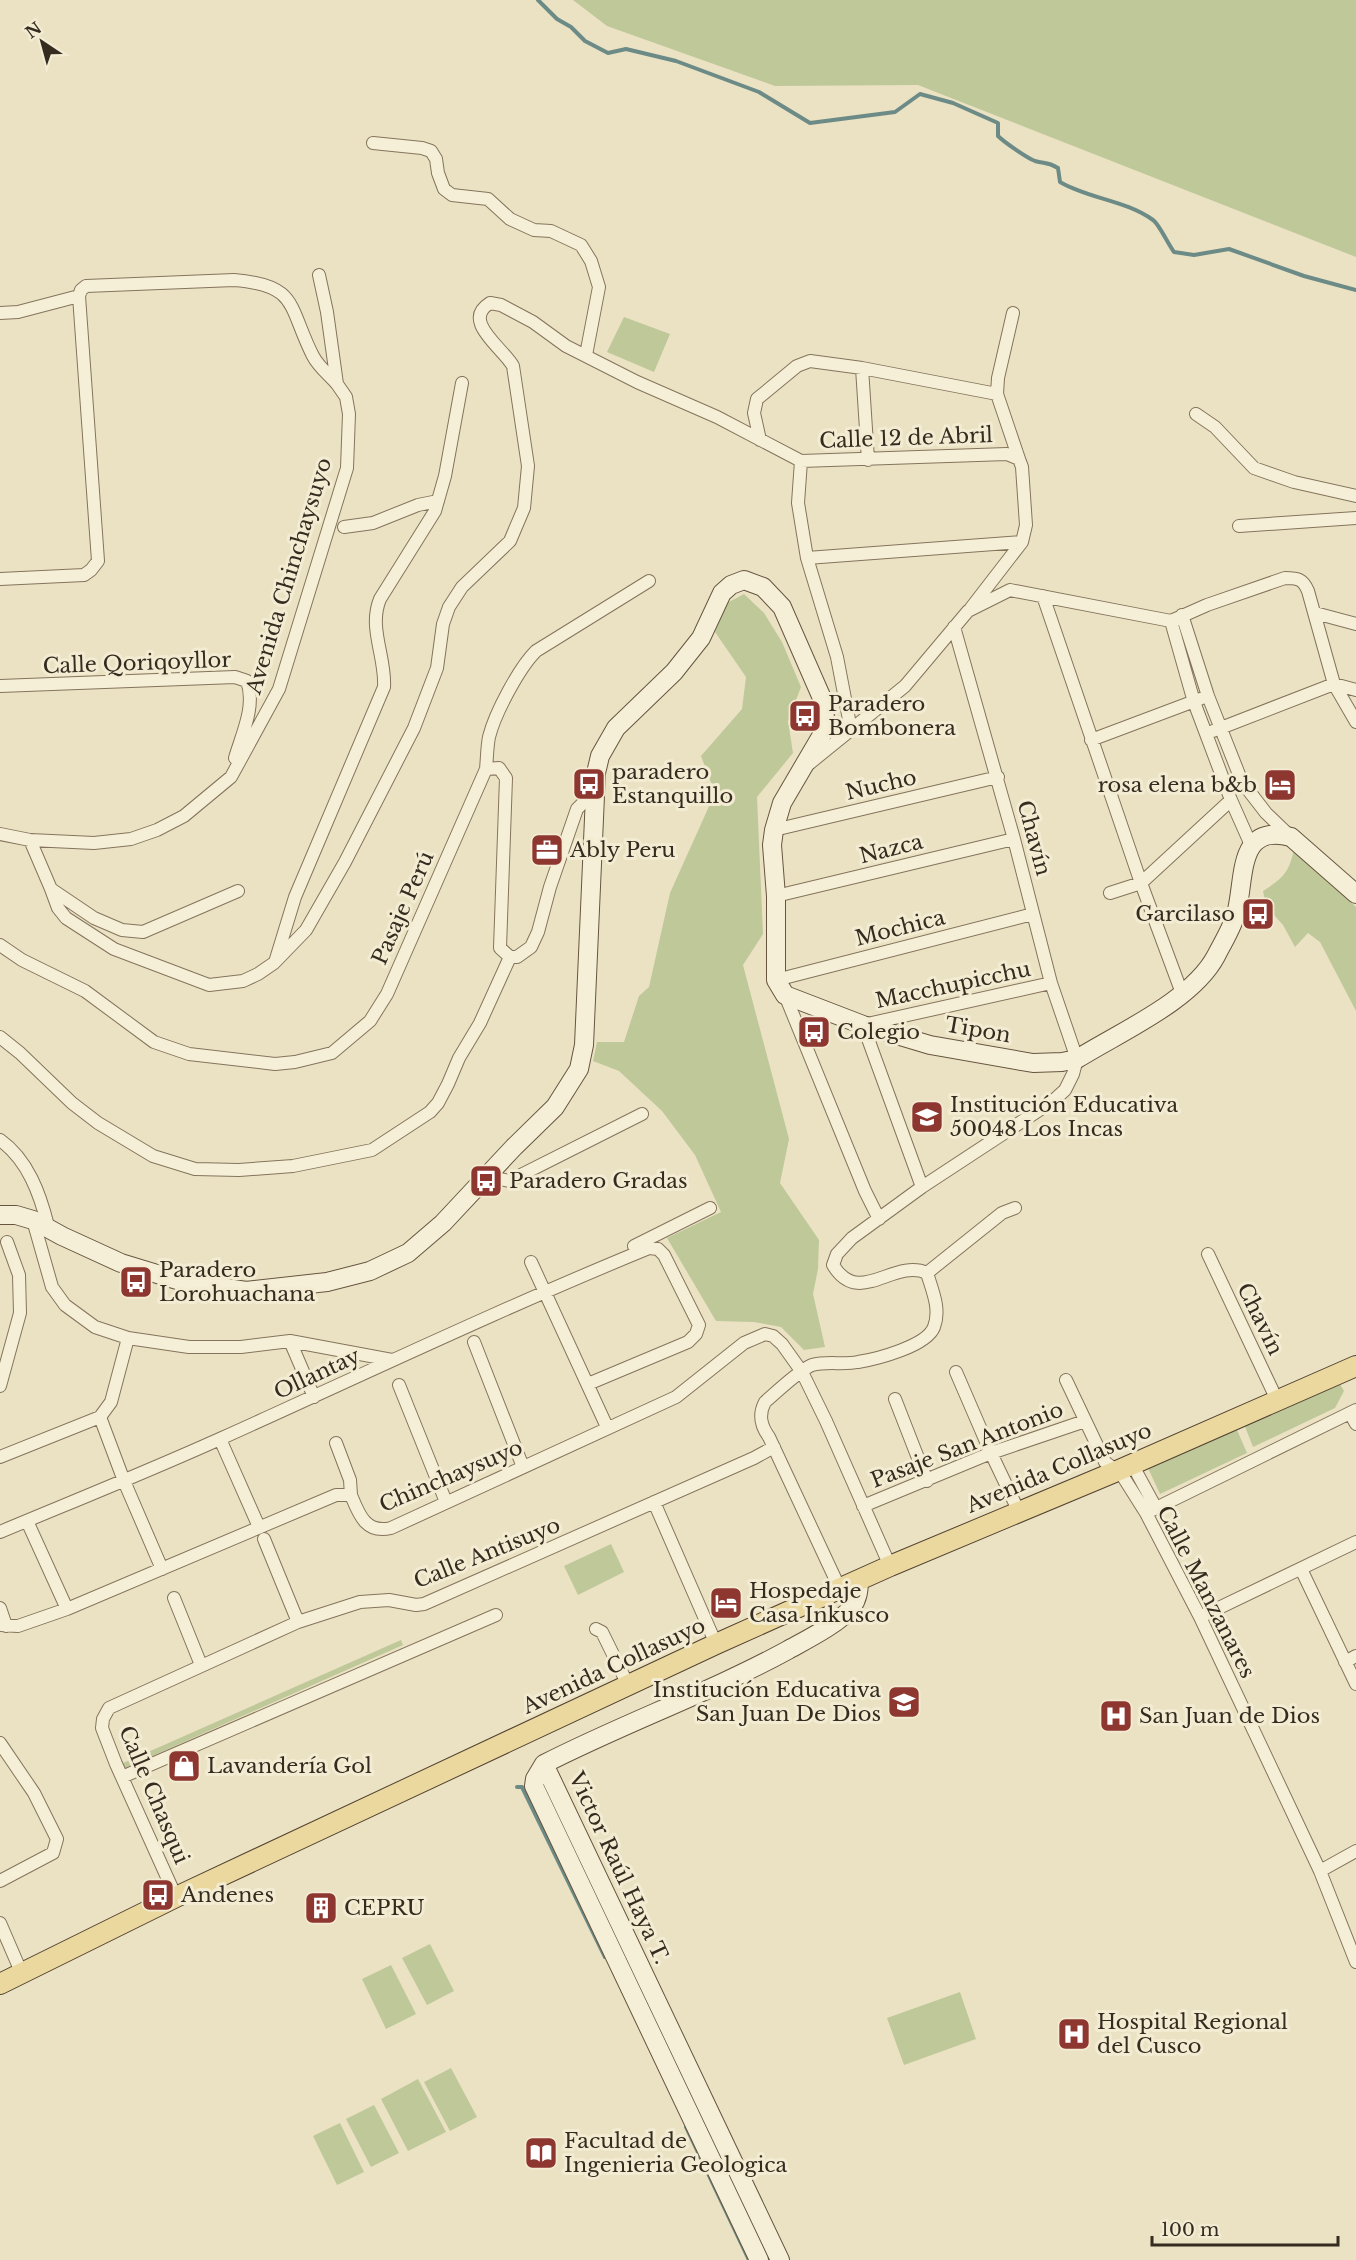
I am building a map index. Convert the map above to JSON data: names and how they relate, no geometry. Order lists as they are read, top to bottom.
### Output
{
  "streets": {
    "main road": ["Avenida Collasuyo"],
    "street": [
      "Calle 12 de Abril",
      "Avenida Chinchaysuyo",
      "Calle Qoriqoyllor",
      "Nucho",
      "Chavín",
      "Nazca",
      "Pasaje Perú",
      "Mochica",
      "Macchupicchu",
      "Tipon",
      "Ollantay",
      "Pasaje San Antonio",
      "Chinchaysuyo",
      "Calle Antisuyo",
      "Calle Manzanares",
      "Calle Chasqui",
      "Victor Raúl Haya T."
    ]
  },
  "crossings": [
    ["Avenida Chinchaysuyo", "Calle Qoriqoyllor"],
    ["Nucho", "Chavín"],
    ["Chavín", "Nazca"],
    ["Chavín", "Mochica"],
    ["Chavín", "Macchupicchu"],
    ["Chavín", "Tipon"],
    ["Chavín", "Avenida Collasuyo"],
    ["Mochica", "Tipon"],
    ["Macchupicchu", "Tipon"],
    ["Pasaje San Antonio", "Calle Manzanares"],
    ["Avenida Collasuyo", "Calle Manzanares"],
    ["Avenida Collasuyo", "Calle Chasqui"],
    ["Calle Antisuyo", "Calle Chasqui"]
  ],
  "places": {
    "bus stop": [
      "Paradero Bombonera",
      "paradero Estanquillo",
      "Garcilaso",
      "Colegio",
      "Paradero Gradas",
      "Paradero Lorohuachana",
      "Andenes"
    ],
    "hotel": ["rosa elena b&b", "Hospedaje Casa Inkusco"],
    "office": ["Ably Peru"],
    "school or university": ["Institución Educativa 50048 Los Incas", "Institución Educativa San Juan De Dios"],
    "hospital": ["San Juan de Dios", "Hospital Regional del Cusco"],
    "shop": ["Lavandería Gol"],
    "building": ["CEPRU"],
    "library": ["Facultad de Ingenieria Geologica"]
  },
  "scale_bar": "100 m",
  "north": "top left"
}
